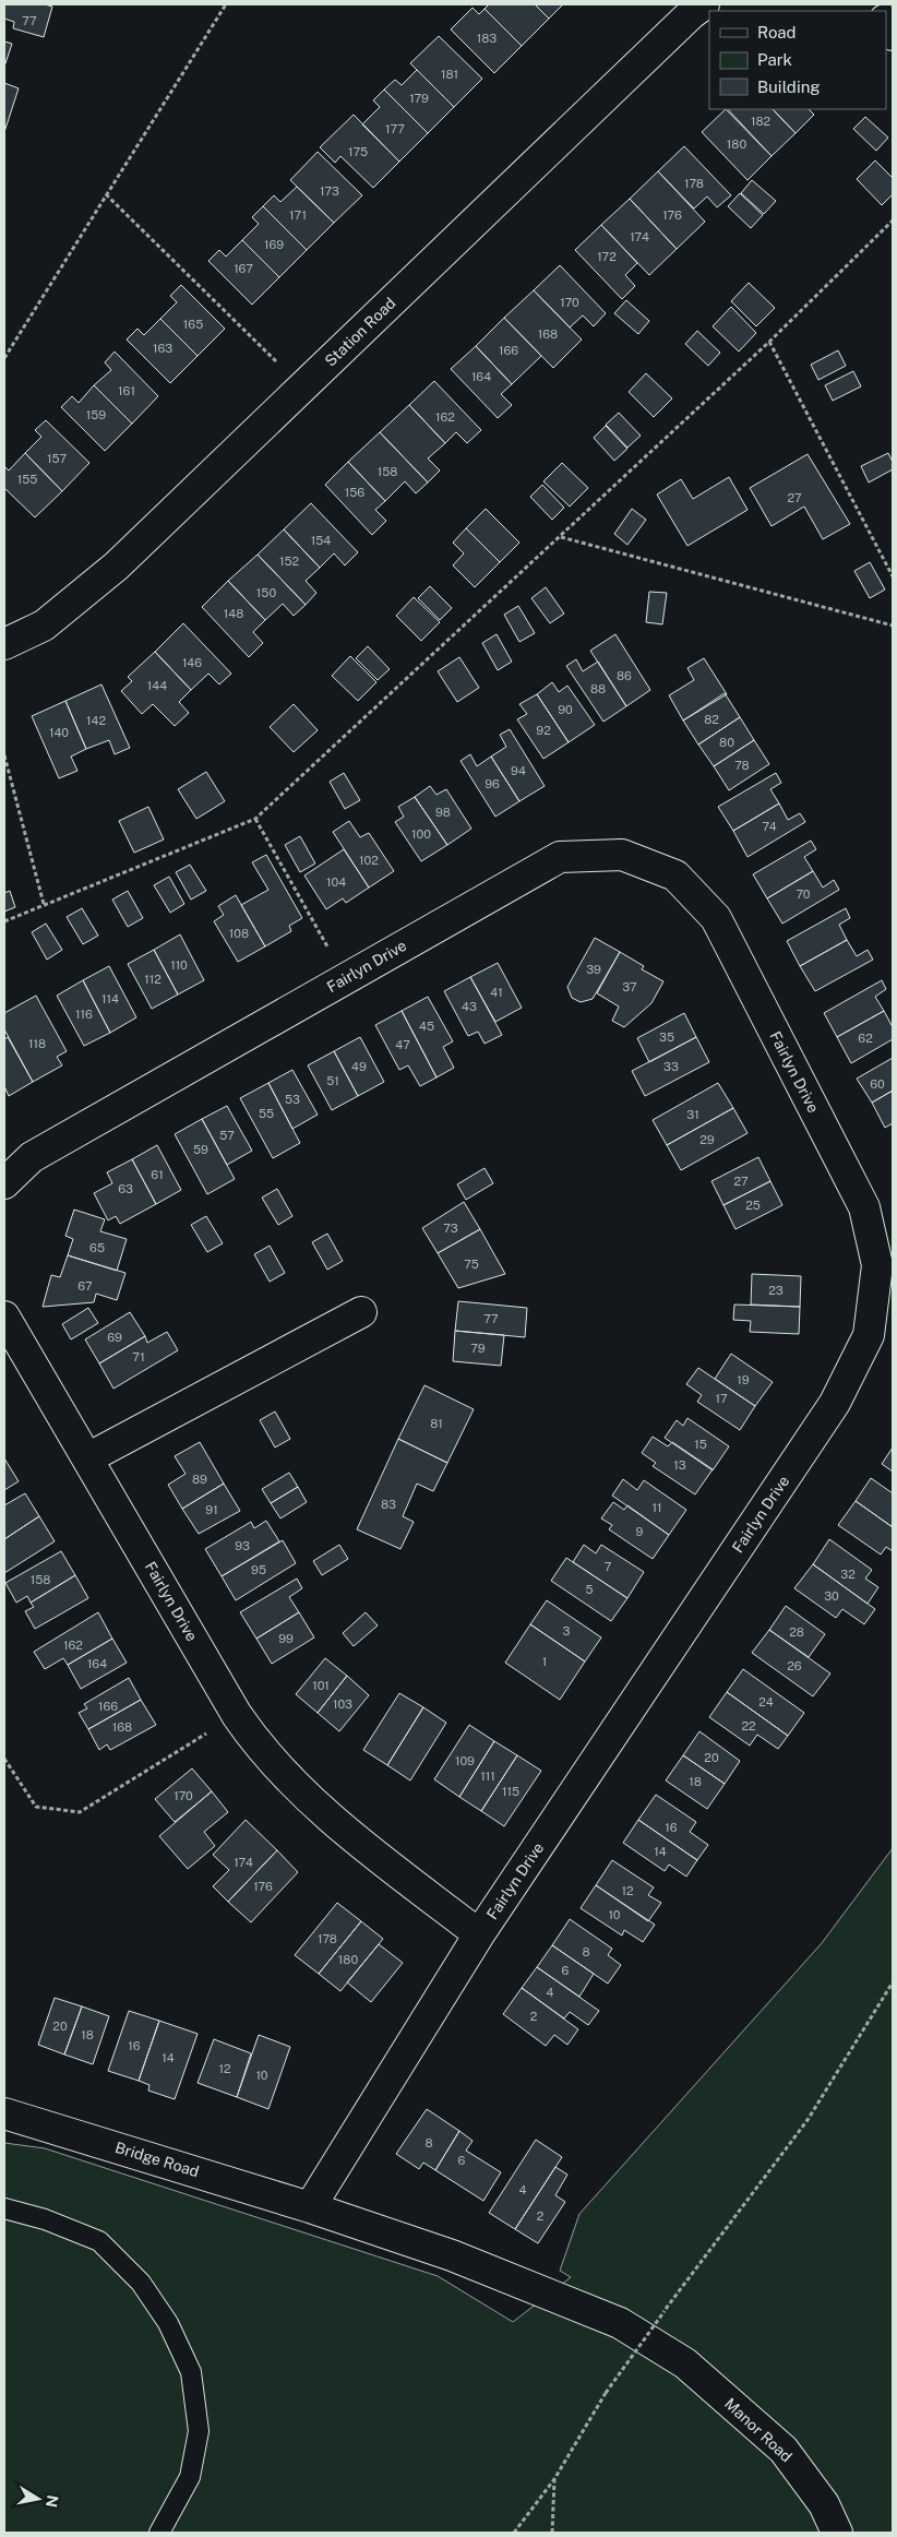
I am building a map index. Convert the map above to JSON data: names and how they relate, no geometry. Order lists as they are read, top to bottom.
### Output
{
  "streets": {
    "street": [
      "Station Road",
      "Fairlyn Drive",
      "Bridge Road",
      "Manor Road"
    ]
  },
  "crossings": [
    ["Fairlyn Drive", "Bridge Road"],
    ["Bridge Road", "Manor Road"]
  ],
  "house_numbers": [
    "77",
    "183",
    "181",
    "179",
    "182",
    "177",
    "180",
    "175",
    "178",
    "173",
    "171",
    "176",
    "174",
    "169",
    "172",
    "167",
    "170",
    "165",
    "168",
    "163",
    "166",
    "164",
    "161",
    "159",
    "162",
    "157",
    "158",
    "155",
    "156",
    "27",
    "154",
    "152",
    "150",
    "148",
    "146",
    "86",
    "144",
    "88",
    "90",
    "82",
    "142",
    "92",
    "140",
    "80",
    "78",
    "94",
    "96",
    "98",
    "74",
    "100",
    "102",
    "104",
    "70",
    "108",
    "110",
    "39",
    "112",
    "37",
    "41",
    "114",
    "43",
    "116",
    "45",
    "35",
    "62",
    "118",
    "47",
    "49",
    "33",
    "51",
    "60",
    "53",
    "55",
    "31",
    "57",
    "29",
    "59",
    "61",
    "27",
    "63",
    "25",
    "73",
    "65",
    "75",
    "67",
    "23",
    "77",
    "69",
    "79",
    "71",
    "19",
    "17",
    "81",
    "15",
    "13",
    "89",
    "83",
    "11",
    "91",
    "9",
    "93",
    "7",
    "95",
    "32",
    "158",
    "5",
    "30",
    "3",
    "28",
    "99",
    "162",
    "1",
    "164",
    "26",
    "101",
    "24",
    "103",
    "166",
    "22",
    "168",
    "20",
    "109",
    "111",
    "18",
    "115",
    "170",
    "16",
    "14",
    "174",
    "176",
    "12",
    "10",
    "178",
    "8",
    "180",
    "6",
    "4",
    "2",
    "20",
    "18",
    "16",
    "14",
    "12",
    "10",
    "8",
    "6",
    "4",
    "2"
  ],
  "legend": ["Road", "Park", "Building"],
  "north": "right"
}
